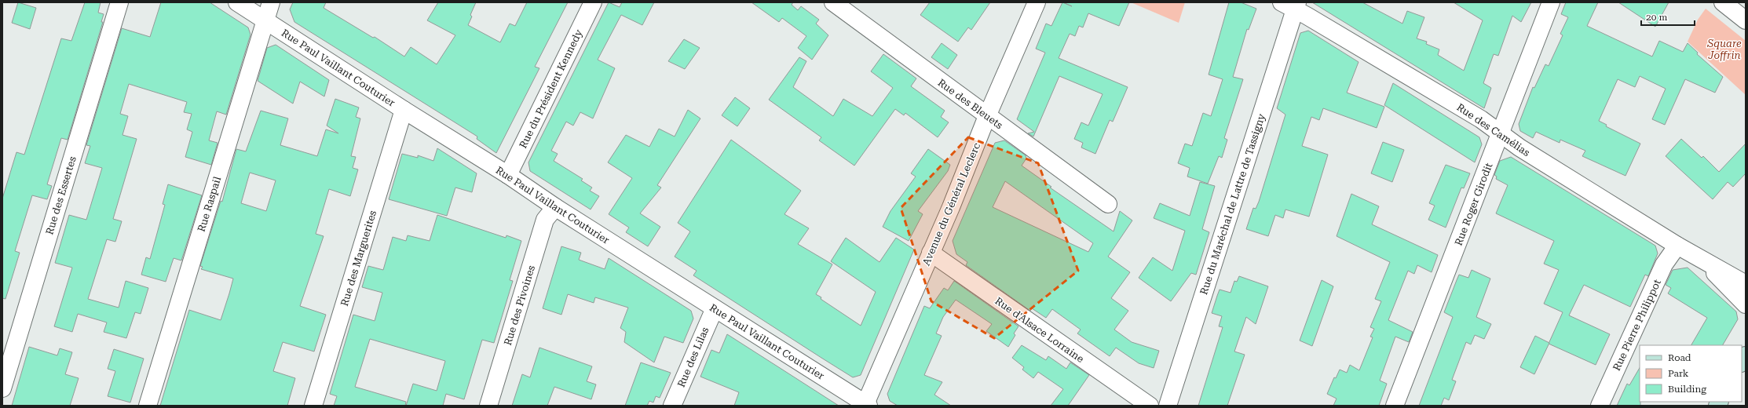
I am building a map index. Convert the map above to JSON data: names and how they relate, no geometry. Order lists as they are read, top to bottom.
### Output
{
  "streets": {
    "street": [
      "Rue Paul Vaillant Couturier",
      "Rue du Président Kennedy",
      "Rue des Bleuets",
      "Rue des Camélias",
      "Rue des Essertes",
      "Rue Raspail",
      "Avenue du Général Leclerc",
      "Rue du Maréchal de Lattre de Tassigny",
      "Rue Roger Girodit",
      "Rue des Marguerites",
      "Rue des Pivoines",
      "Rue Pierre Philippot",
      "Rue d'Alsace Lorraine",
      "Rue des Lilas"
    ]
  },
  "crossings": [
    ["Rue Paul Vaillant Couturier", "Rue du Président Kennedy"],
    ["Rue Paul Vaillant Couturier", "Rue Raspail"],
    ["Rue Paul Vaillant Couturier", "Avenue du Général Leclerc"],
    ["Rue Paul Vaillant Couturier", "Rue des Marguerites"],
    ["Rue Paul Vaillant Couturier", "Rue des Pivoines"],
    ["Rue Paul Vaillant Couturier", "Rue des Lilas"],
    ["Rue des Bleuets", "Avenue du Général Leclerc"],
    ["Rue des Camélias", "Rue du Maréchal de Lattre de Tassigny"],
    ["Rue des Camélias", "Rue Roger Girodit"],
    ["Rue des Camélias", "Rue Pierre Philippot"],
    ["Avenue du Général Leclerc", "Rue d'Alsace Lorraine"]
  ],
  "parks": ["Square Joffrin"],
  "legend": ["Road", "Park", "Building"],
  "scale_bar": "20 m"
}
